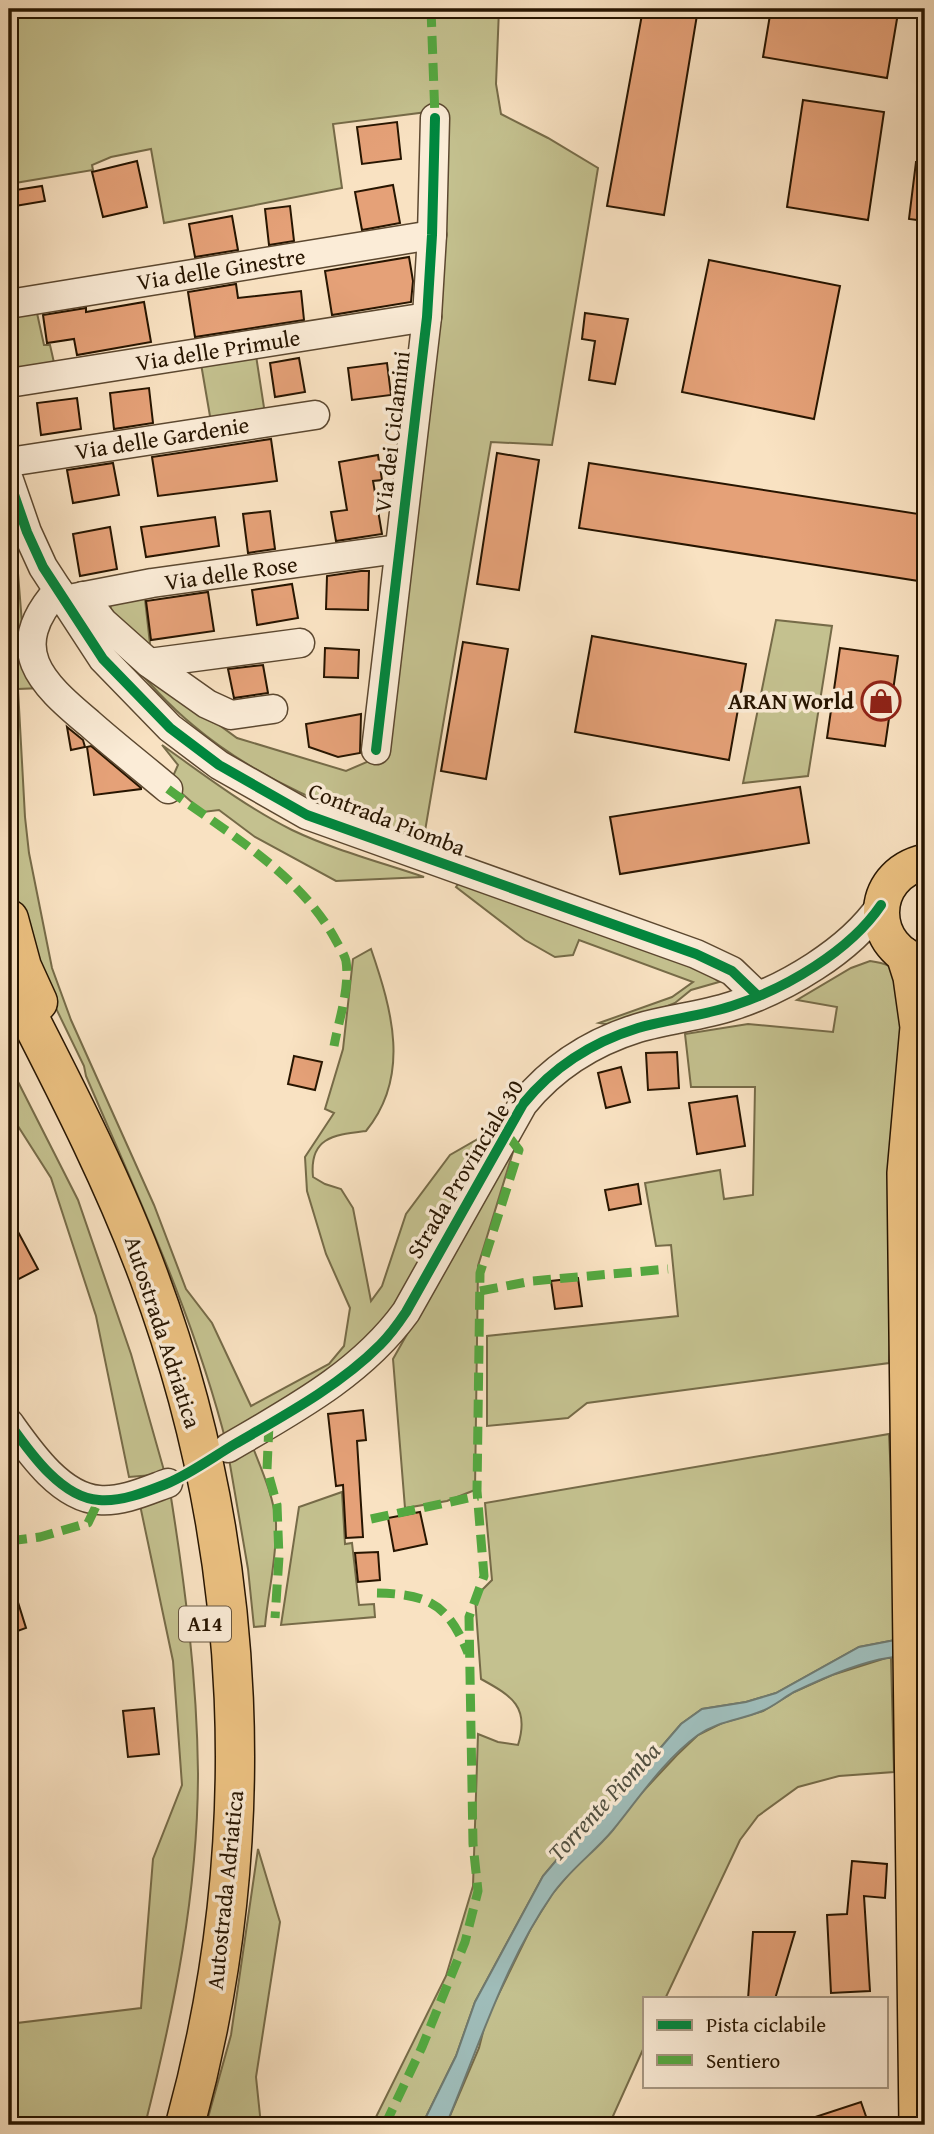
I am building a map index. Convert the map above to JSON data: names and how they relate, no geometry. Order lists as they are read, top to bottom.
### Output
{
  "streets": {
    "highway": ["Autostrada Adriatica", "A14"],
    "street": [
      "Via delle Ginestre",
      "Via delle Primule",
      "Via dei Ciclamini",
      "Via delle Gardenie",
      "Via delle Rose",
      "Contrada Piomba",
      "Strada Provinciale 30"
    ]
  },
  "crossings": [
    ["Via delle Ginestre", "Via dei Ciclamini"],
    ["Via delle Primule", "Via dei Ciclamini"],
    ["Via dei Ciclamini", "Via delle Rose"],
    ["Via delle Rose", "Contrada Piomba"],
    ["Contrada Piomba", "Strada Provinciale 30"]
  ],
  "water": ["Torrente Piomba"],
  "places": {
    "shop": ["ARAN World"]
  },
  "legend": ["Pista ciclabile", "Sentiero"]
}
